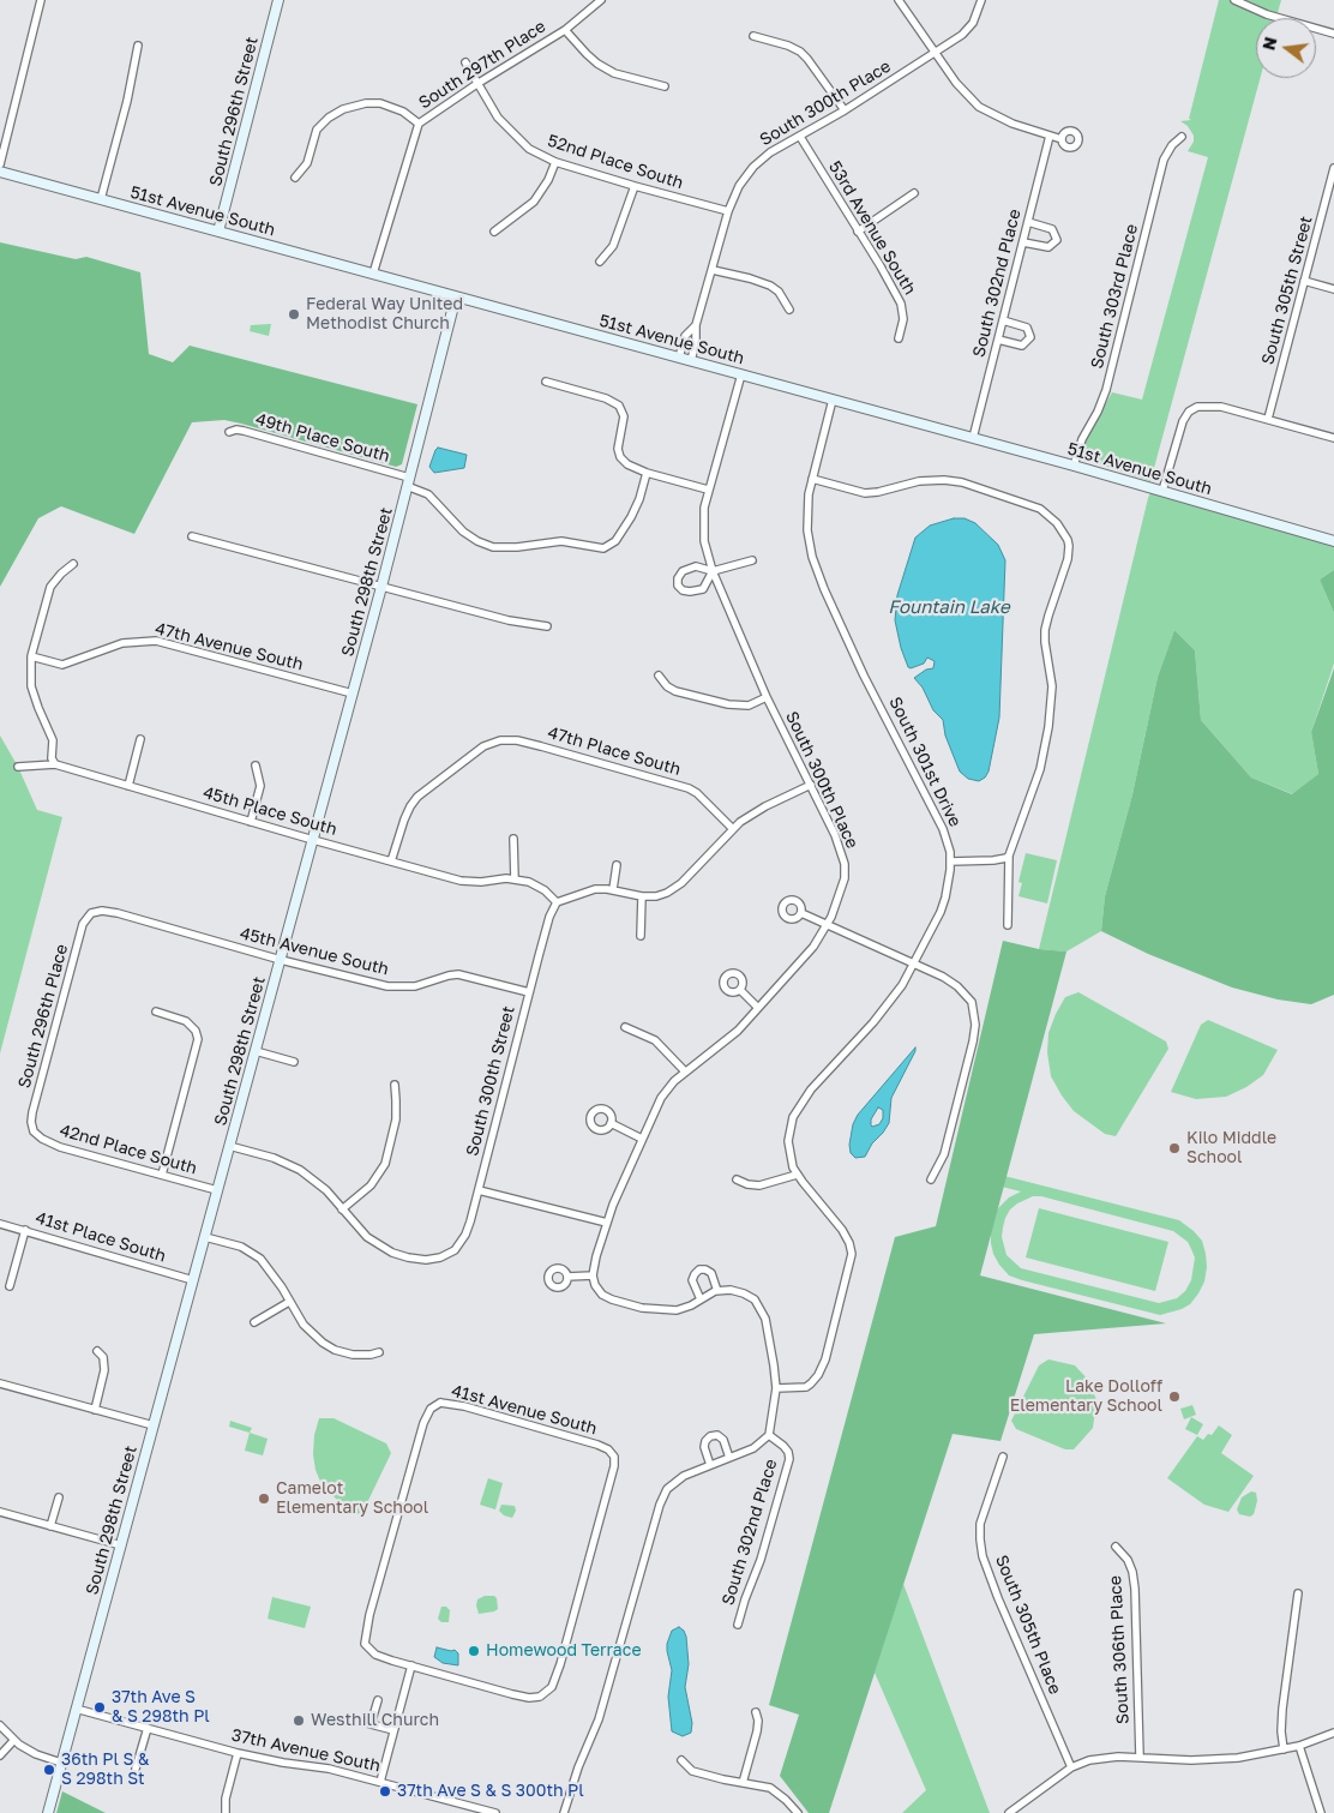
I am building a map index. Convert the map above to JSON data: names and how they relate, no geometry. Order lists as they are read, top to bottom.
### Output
{
  "streets": {
    "street": [
      "South 297th Place",
      "South 300th Place",
      "South 296th Street",
      "52nd Place South",
      "51st Avenue South",
      "53rd Avenue South",
      "South 302nd Place",
      "South 305th Street",
      "South 303rd Place",
      "49th Place South",
      "South 298th Street",
      "47th Avenue South",
      "47th Place South",
      "South 301st Drive",
      "45th Place South",
      "45th Avenue South",
      "South 296th Place",
      "South 300th Street",
      "42nd Place South",
      "41st Place South",
      "41st Avenue South",
      "South 305th Place",
      "South 306th Place",
      "37th Avenue South"
    ]
  },
  "crossings": [
    ["South 297th Place", "52nd Place South"],
    ["South 297th Place", "51st Avenue South"],
    ["South 300th Place", "52nd Place South"],
    ["South 300th Place", "51st Avenue South"],
    ["South 300th Place", "53rd Avenue South"],
    ["South 296th Street", "51st Avenue South"],
    ["51st Avenue South", "South 302nd Place"],
    ["51st Avenue South", "South 303rd Place"],
    ["51st Avenue South", "South 298th Street"],
    ["51st Avenue South", "South 301st Drive"],
    ["49th Place South", "South 298th Street"],
    ["South 298th Street", "47th Avenue South"],
    ["South 298th Street", "45th Place South"],
    ["South 298th Street", "45th Avenue South"],
    ["South 298th Street", "42nd Place South"],
    ["South 298th Street", "41st Place South"],
    ["South 298th Street", "37th Avenue South"],
    ["47th Place South", "45th Place South"],
    ["45th Place South", "South 300th Street"],
    ["45th Avenue South", "South 296th Place"],
    ["45th Avenue South", "South 300th Street"],
    ["South 296th Place", "42nd Place South"]
  ],
  "water": ["Fountain Lake"],
  "places": [
    "Federal Way United Methodist Church",
    "Kilo Middle School",
    "Lake Dolloff Elementary School",
    "Camelot Elementary School",
    "Homewood Terrace",
    "37th Ave S & S 298th Pl",
    "Westhill Church",
    "36th Pl S & S 298th St",
    "37th Ave S & S 300th Pl"
  ],
  "north": "left"
}
